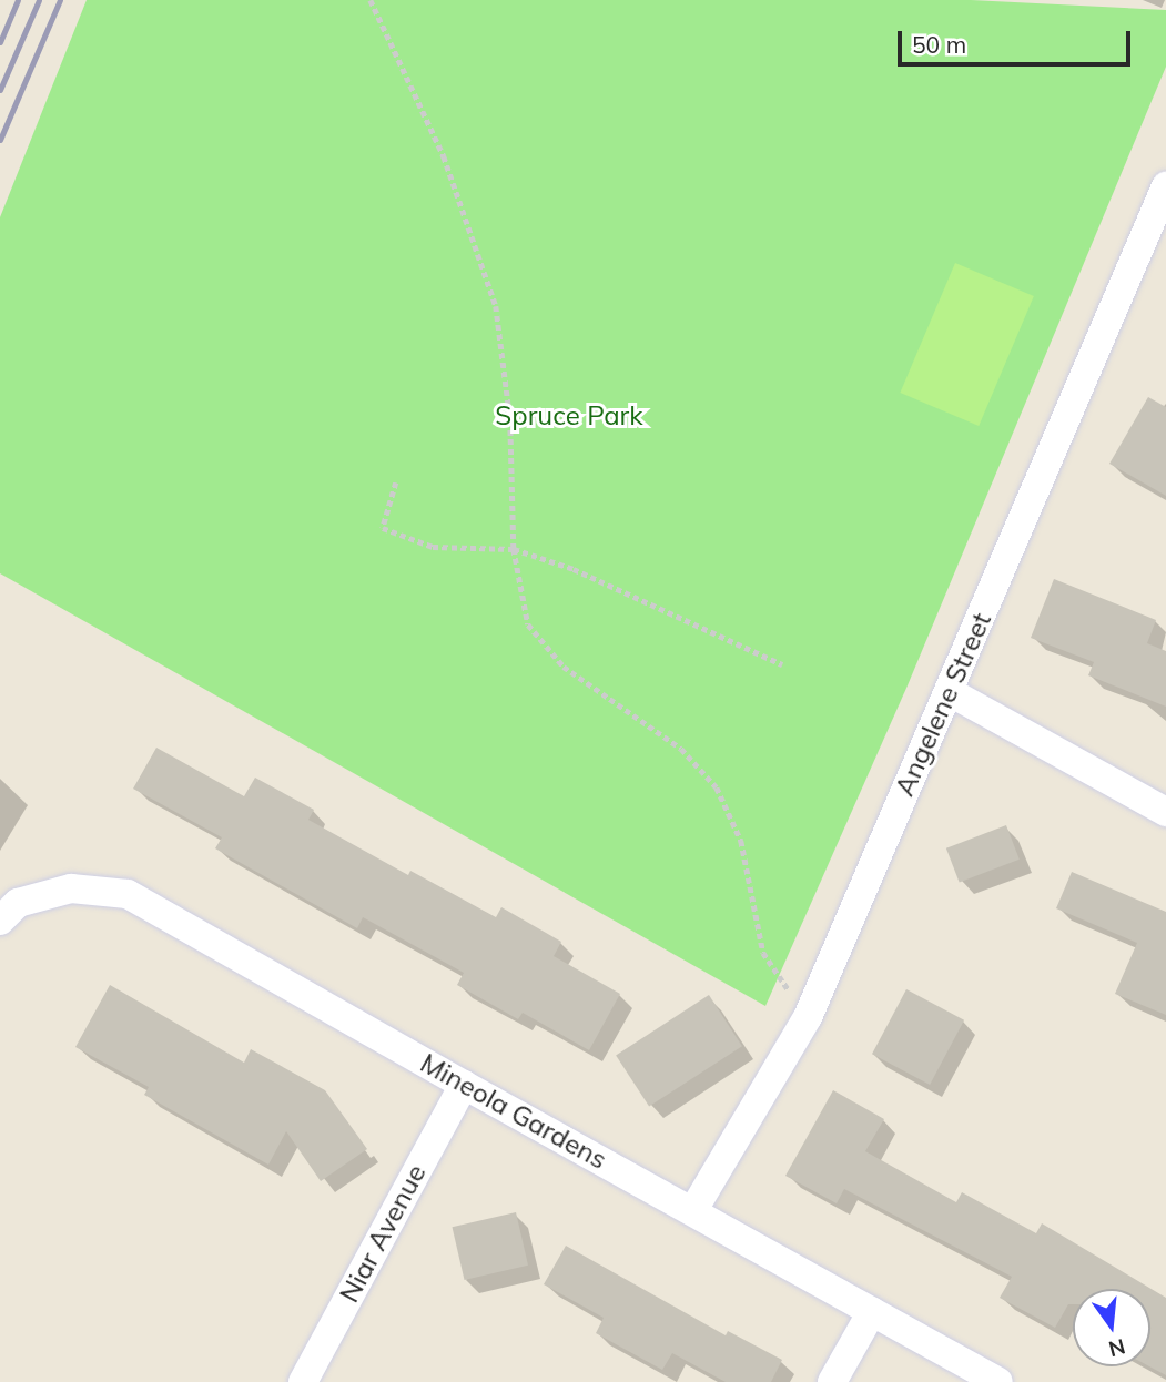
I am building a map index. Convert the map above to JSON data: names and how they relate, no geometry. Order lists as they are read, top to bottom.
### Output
{
  "streets": {
    "street": ["Angelene Street", "Mineola Gardens", "Niar Avenue"]
  },
  "crossings": [
    ["Angelene Street", "Mineola Gardens"],
    ["Mineola Gardens", "Niar Avenue"]
  ],
  "parks": ["Spruce Park"],
  "scale_bar": "50 m",
  "north": "bottom"
}
